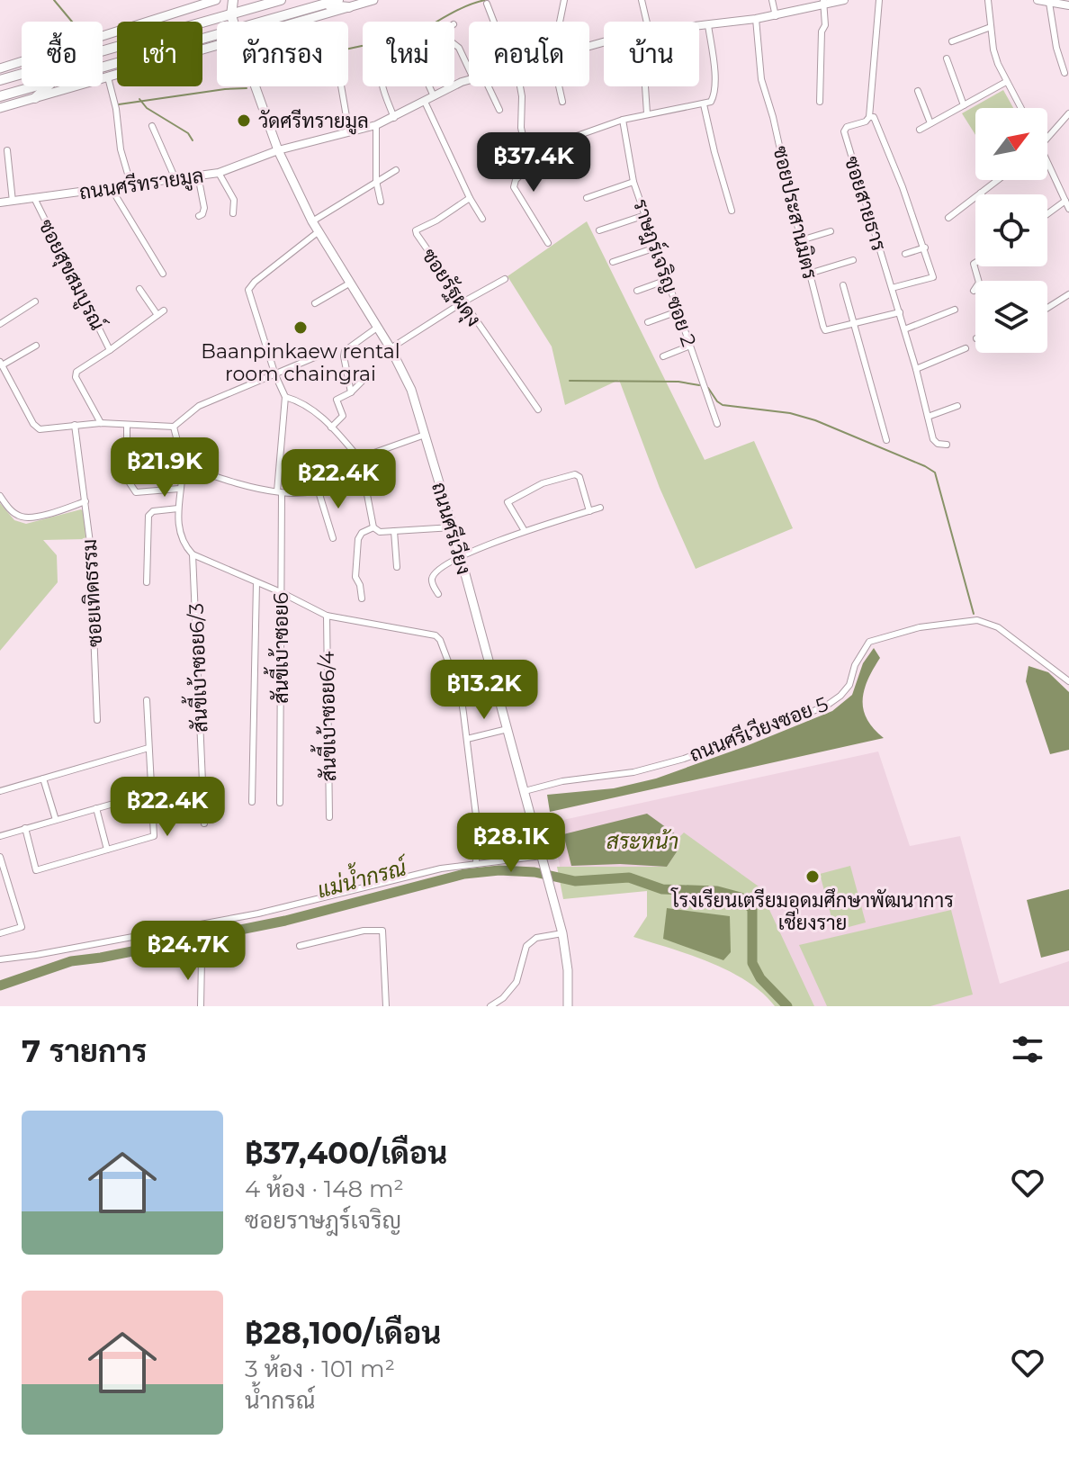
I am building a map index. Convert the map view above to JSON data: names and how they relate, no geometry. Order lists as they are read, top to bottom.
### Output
{
  "streets": {
    "main road": ["ถนนศรีเวียง"],
    "street": [
      "ถนนศรีทรายมูล",
      "ซอยสายธาร",
      "ซอยประสานมิตร",
      "ราษฎร์เจริญ ซอย 2",
      "ซอยสุขสมบูรณ์",
      "ซอยรัฐผดุง",
      "ซอยเทิดธรรม",
      "สันขี้เบ้าซอย6",
      "สันขี้เบ้าซอย6/3",
      "สันขี้เบ้าซอย6/4",
      "ถนนศรีเวียงซอย 5"
    ]
  },
  "crossings": [
    ["ถนนศรีทรายมูล", "ซอยประสานมิตร"],
    ["ถนนศรีทรายมูล", "ซอยสุขสมบูรณ์"],
    ["ถนนศรีทรายมูล", "ถนนศรีเวียง"],
    ["ซอยสายธาร", "ซอยประสานมิตร"],
    ["ถนนศรีเวียง", "ถนนศรีเวียงซอย 5"]
  ],
  "water": ["สระหน้า", "แม่น้ำกรณ์"],
  "places": ["วัดศรีทรายมูล", "Baanpinkaew rental room chaingrai", "โรงเรียนเตรียมอุดมศึกษาพัฒนาการ เชียงราย"],
  "north": "top right",
  "page": {
    "chip": [
      "ซื้อ",
      "เช่า",
      "ตัวกรอง",
      "ใหม่",
      "คอนโด",
      "บ้าน"
    ],
    "price": [
      "฿37.4K",
      "฿21.9K",
      "฿22.4K",
      "฿13.2K",
      "฿22.4K",
      "฿28.1K",
      "฿24.7K"
    ],
    "heading": "7 รายการ",
    "list": [
      {
        "name": "฿37,400/เดือน",
        "note": "4 ห้อง · 148 m² · ซอยราษฎร์เจริญ"
      },
      {
        "name": "฿28,100/เดือน",
        "note": "3 ห้อง · 101 m² · น้ำกรณ์"
      }
    ]
  }
}
